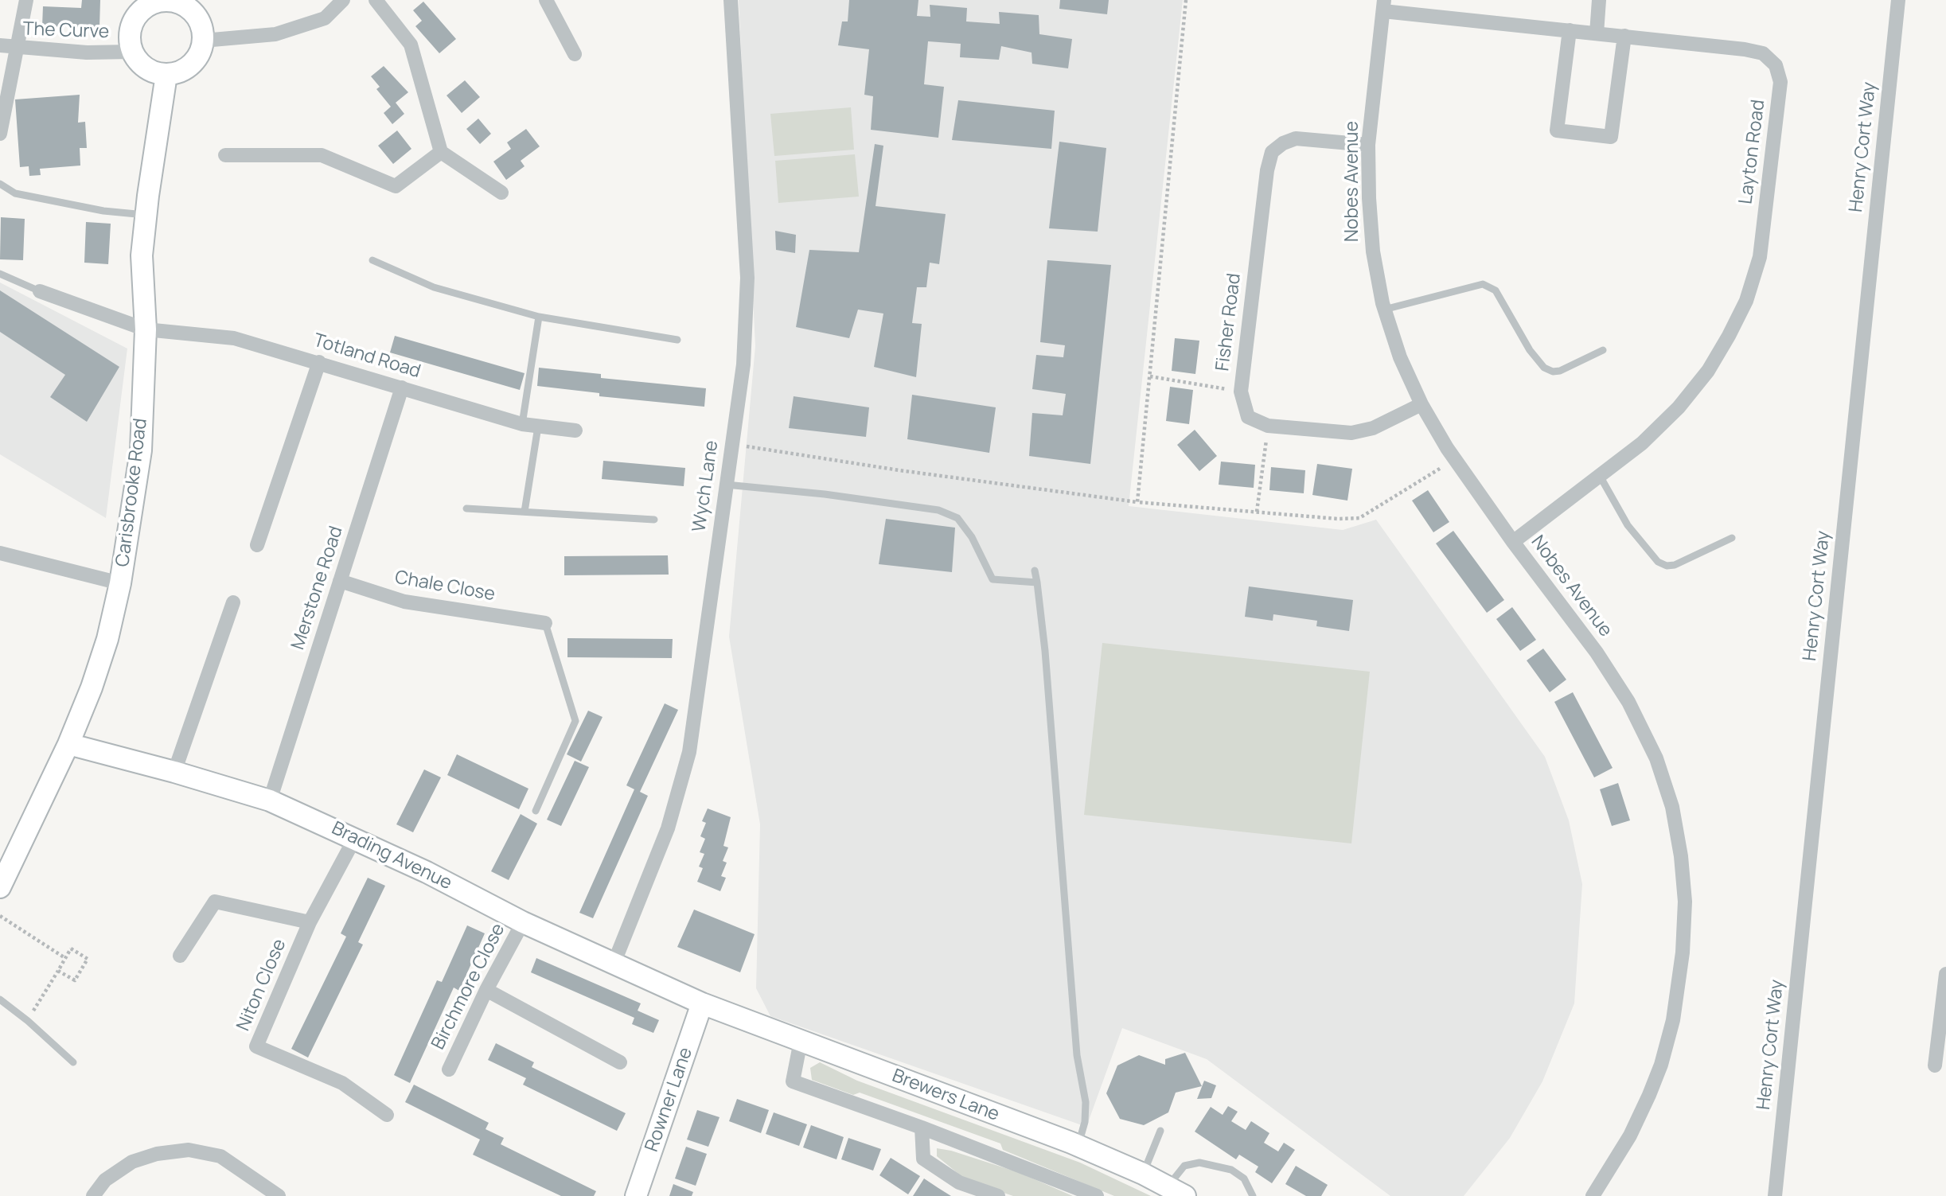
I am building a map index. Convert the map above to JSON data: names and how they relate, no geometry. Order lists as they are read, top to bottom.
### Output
{
  "streets": {
    "street": [
      "The Curve",
      "Henry Cort Way",
      "Layton Road",
      "Nobes Avenue",
      "Fisher Road",
      "Totland Road",
      "Wych Lane",
      "Carisbrooke Road",
      "Chale Close",
      "Merstone Road",
      "Brading Avenue",
      "Niton Close",
      "Birchmore Close",
      "Brewers Lane",
      "Rowner Lane"
    ]
  },
  "crossings": [
    ["The Curve", "Carisbrooke Road"],
    ["Layton Road", "Nobes Avenue"],
    ["Nobes Avenue", "Fisher Road"],
    ["Totland Road", "Carisbrooke Road"],
    ["Totland Road", "Merstone Road"],
    ["Wych Lane", "Brading Avenue"],
    ["Carisbrooke Road", "Brading Avenue"],
    ["Chale Close", "Merstone Road"],
    ["Merstone Road", "Brading Avenue"],
    ["Brading Avenue", "Niton Close"],
    ["Brading Avenue", "Birchmore Close"],
    ["Brading Avenue", "Brewers Lane"],
    ["Brading Avenue", "Rowner Lane"],
    ["Brewers Lane", "Rowner Lane"]
  ]
}
